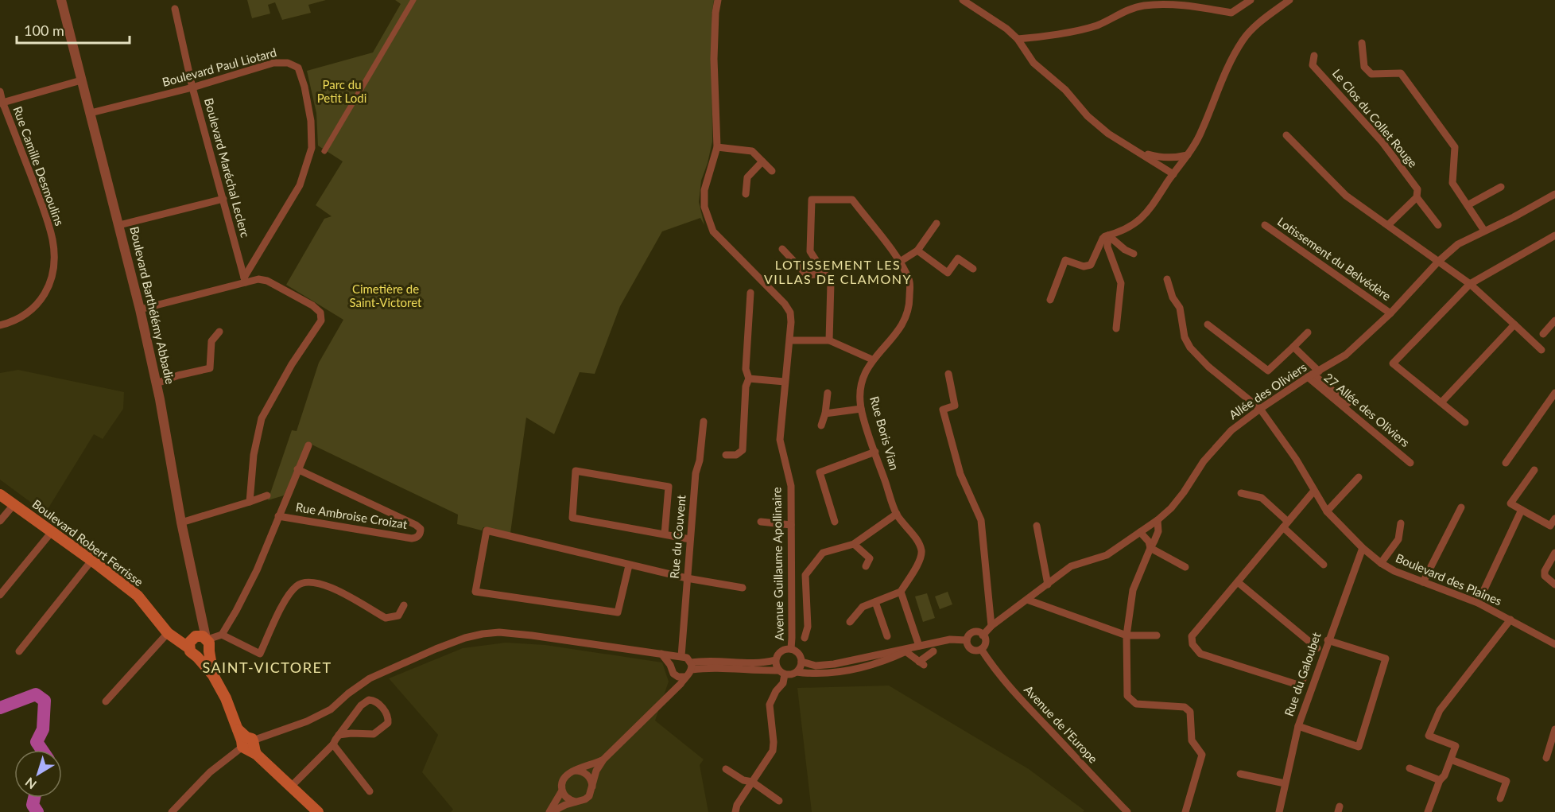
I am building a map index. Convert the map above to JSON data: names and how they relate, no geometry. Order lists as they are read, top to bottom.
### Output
{
  "streets": {
    "main road": ["Boulevard Robert Ferrisse"],
    "street": [
      "Boulevard Paul Liotard",
      "Le Clos du Collet Rouge",
      "Rue Camille Desmoulins",
      "Boulevard Maréchal Leclerc",
      "Lotissement du Belvédère",
      "Boulevard Barthélémy Abbadie",
      "Allée des Oliviers",
      "Rue Boris Vian",
      "Rue Ambroise Croizat",
      "Rue du Couvent",
      "Avenue Guillaume Apollinaire",
      "Boulevard des Plaines",
      "Rue du Galoubet",
      "Avenue de l'Europe"
    ]
  },
  "crossings": [
    ["Boulevard Paul Liotard", "Boulevard Maréchal Leclerc"],
    ["Boulevard Paul Liotard", "Boulevard Barthélémy Abbadie"],
    ["Lotissement du Belvédère", "Allée des Oliviers"],
    ["Allée des Oliviers", "Boulevard des Plaines"],
    ["Allée des Oliviers", "Avenue de l'Europe"],
    ["Boulevard des Plaines", "Rue du Galoubet"]
  ],
  "districts": ["LOTISSEMENT LES VILLAS DE CLAMONY", "SAINT-VICTORET"],
  "parks": ["Parc du Petit Lodi", "Cimetière de Saint-Victoret"],
  "scale_bar": "100 m",
  "north": "bottom left"
}
